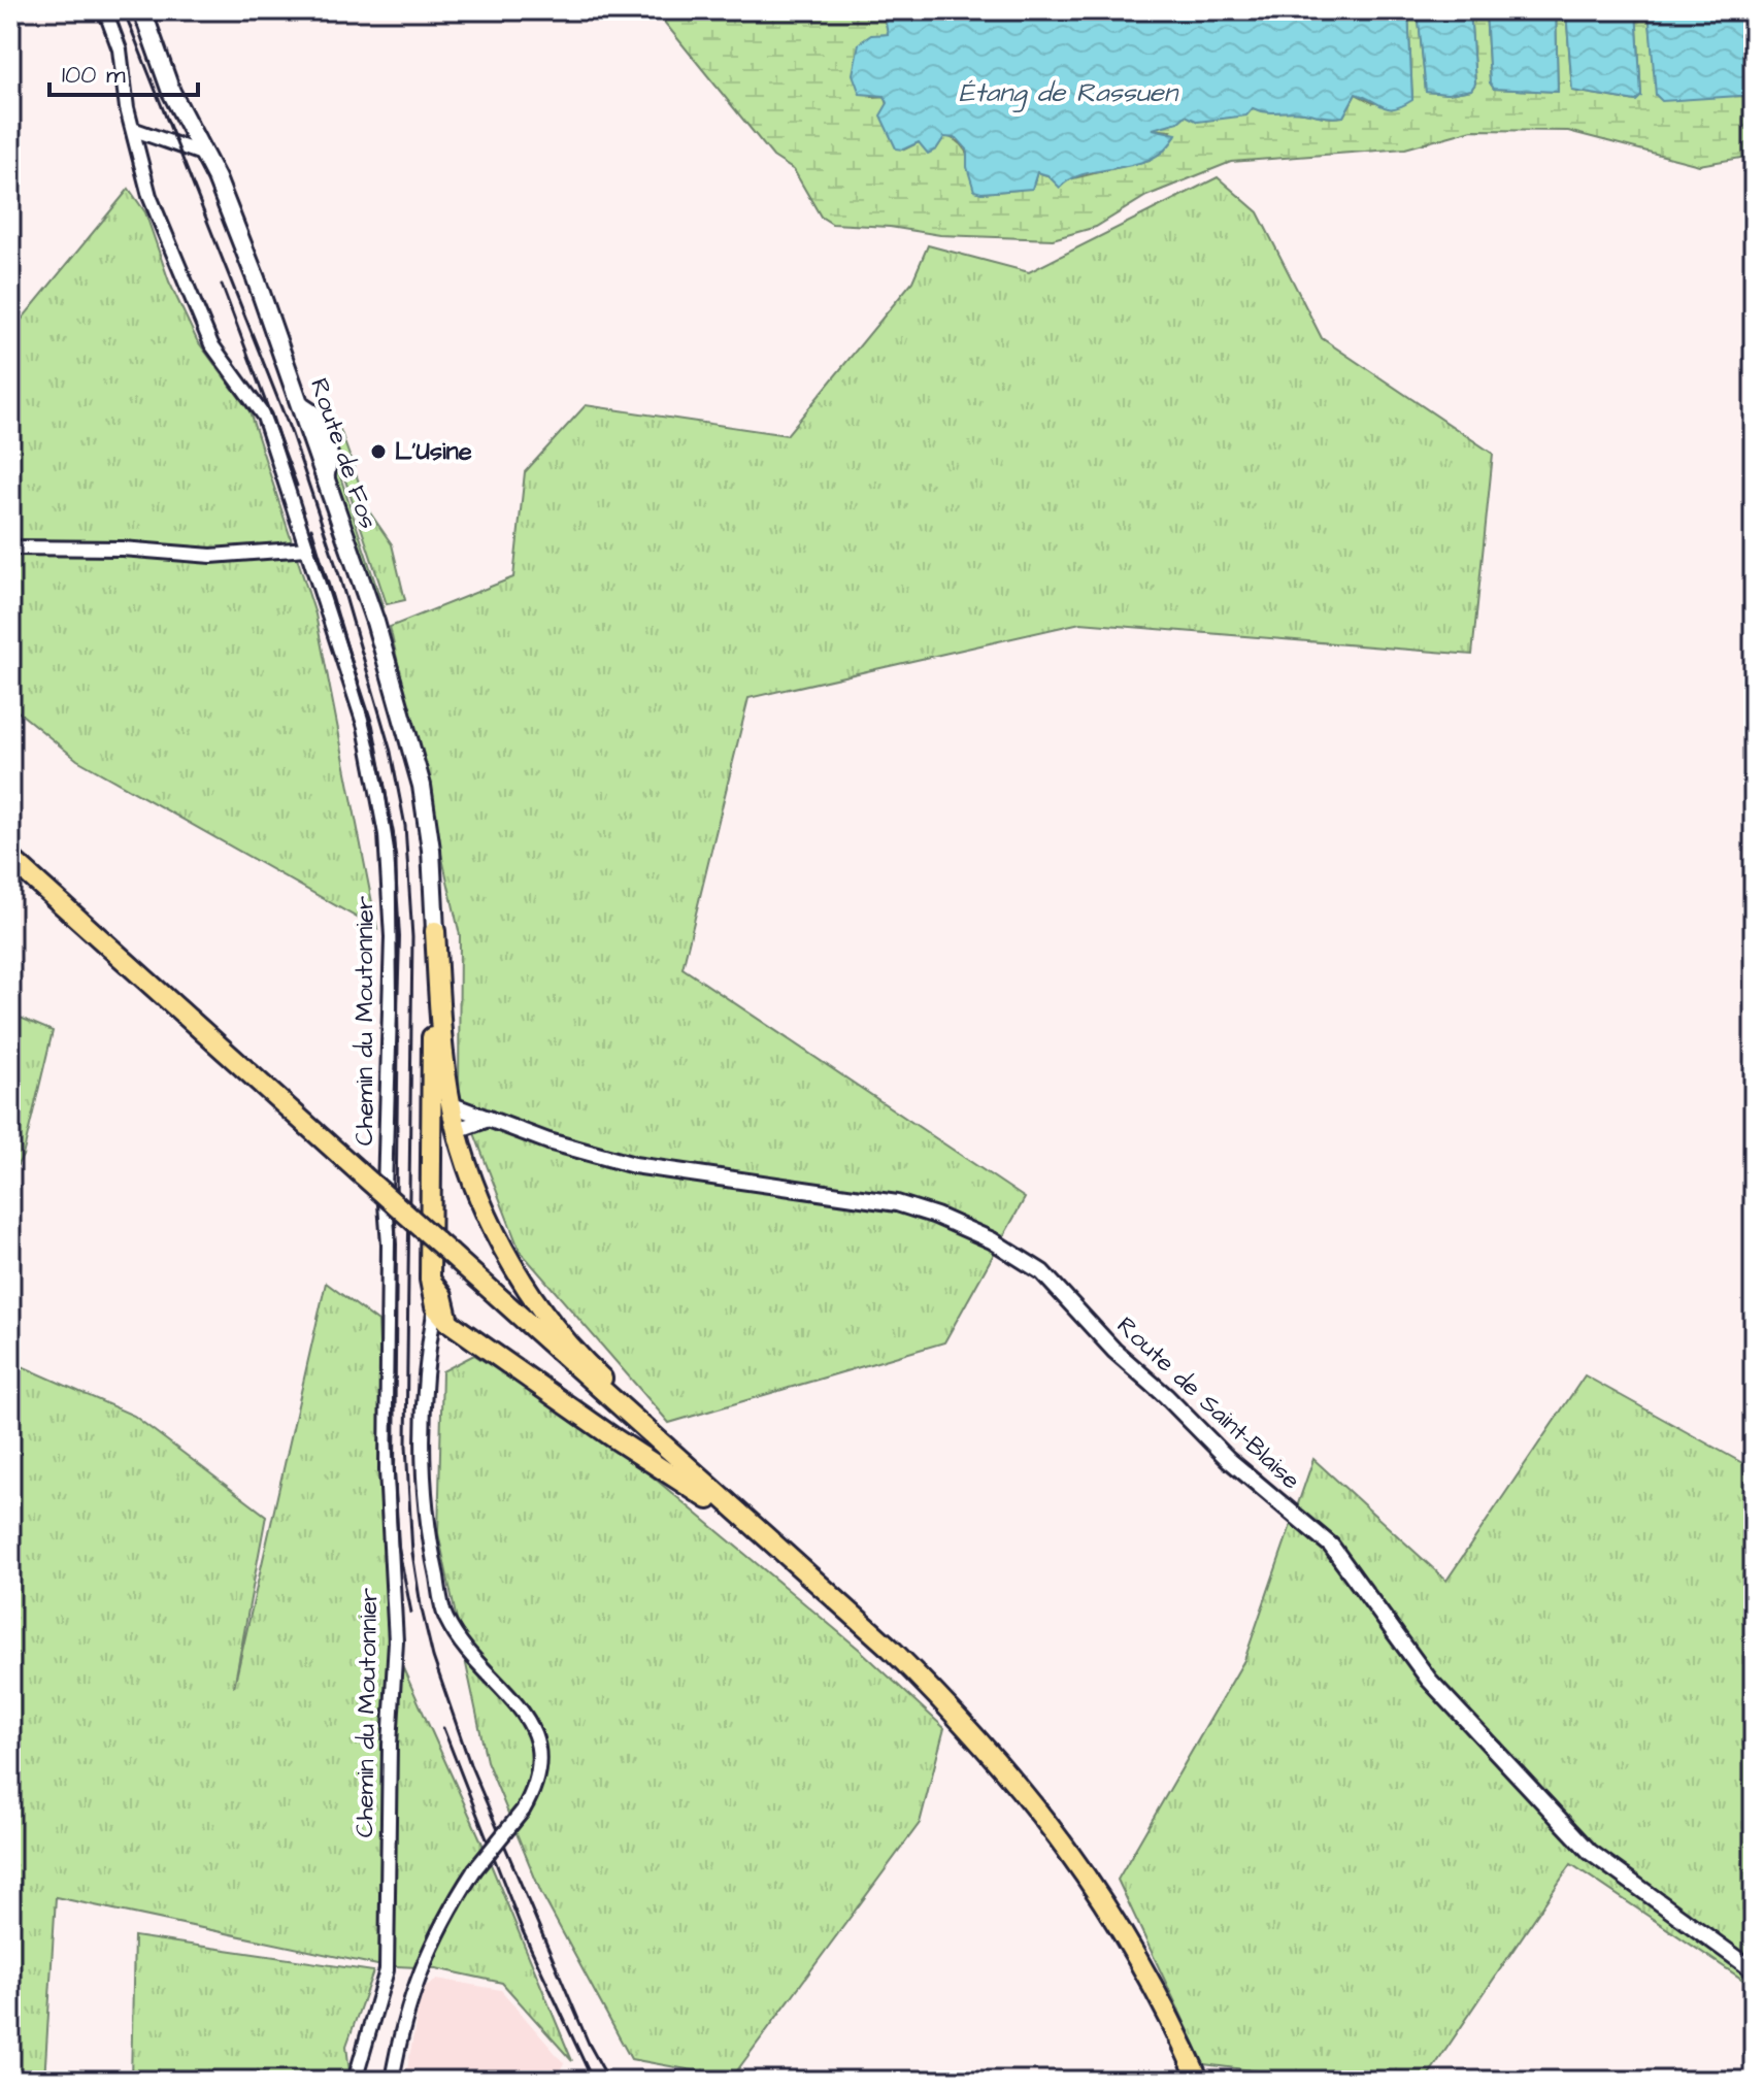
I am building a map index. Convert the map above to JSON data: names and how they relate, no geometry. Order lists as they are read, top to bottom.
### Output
{
  "streets": {
    "main road": ["Route de Fos"],
    "street": ["Chemin du Moutonnier", "Route de Saint-Blaise"]
  },
  "water": ["Étang de Rassuen"],
  "places": ["L'Usine"],
  "scale_bar": "100 m"
}
